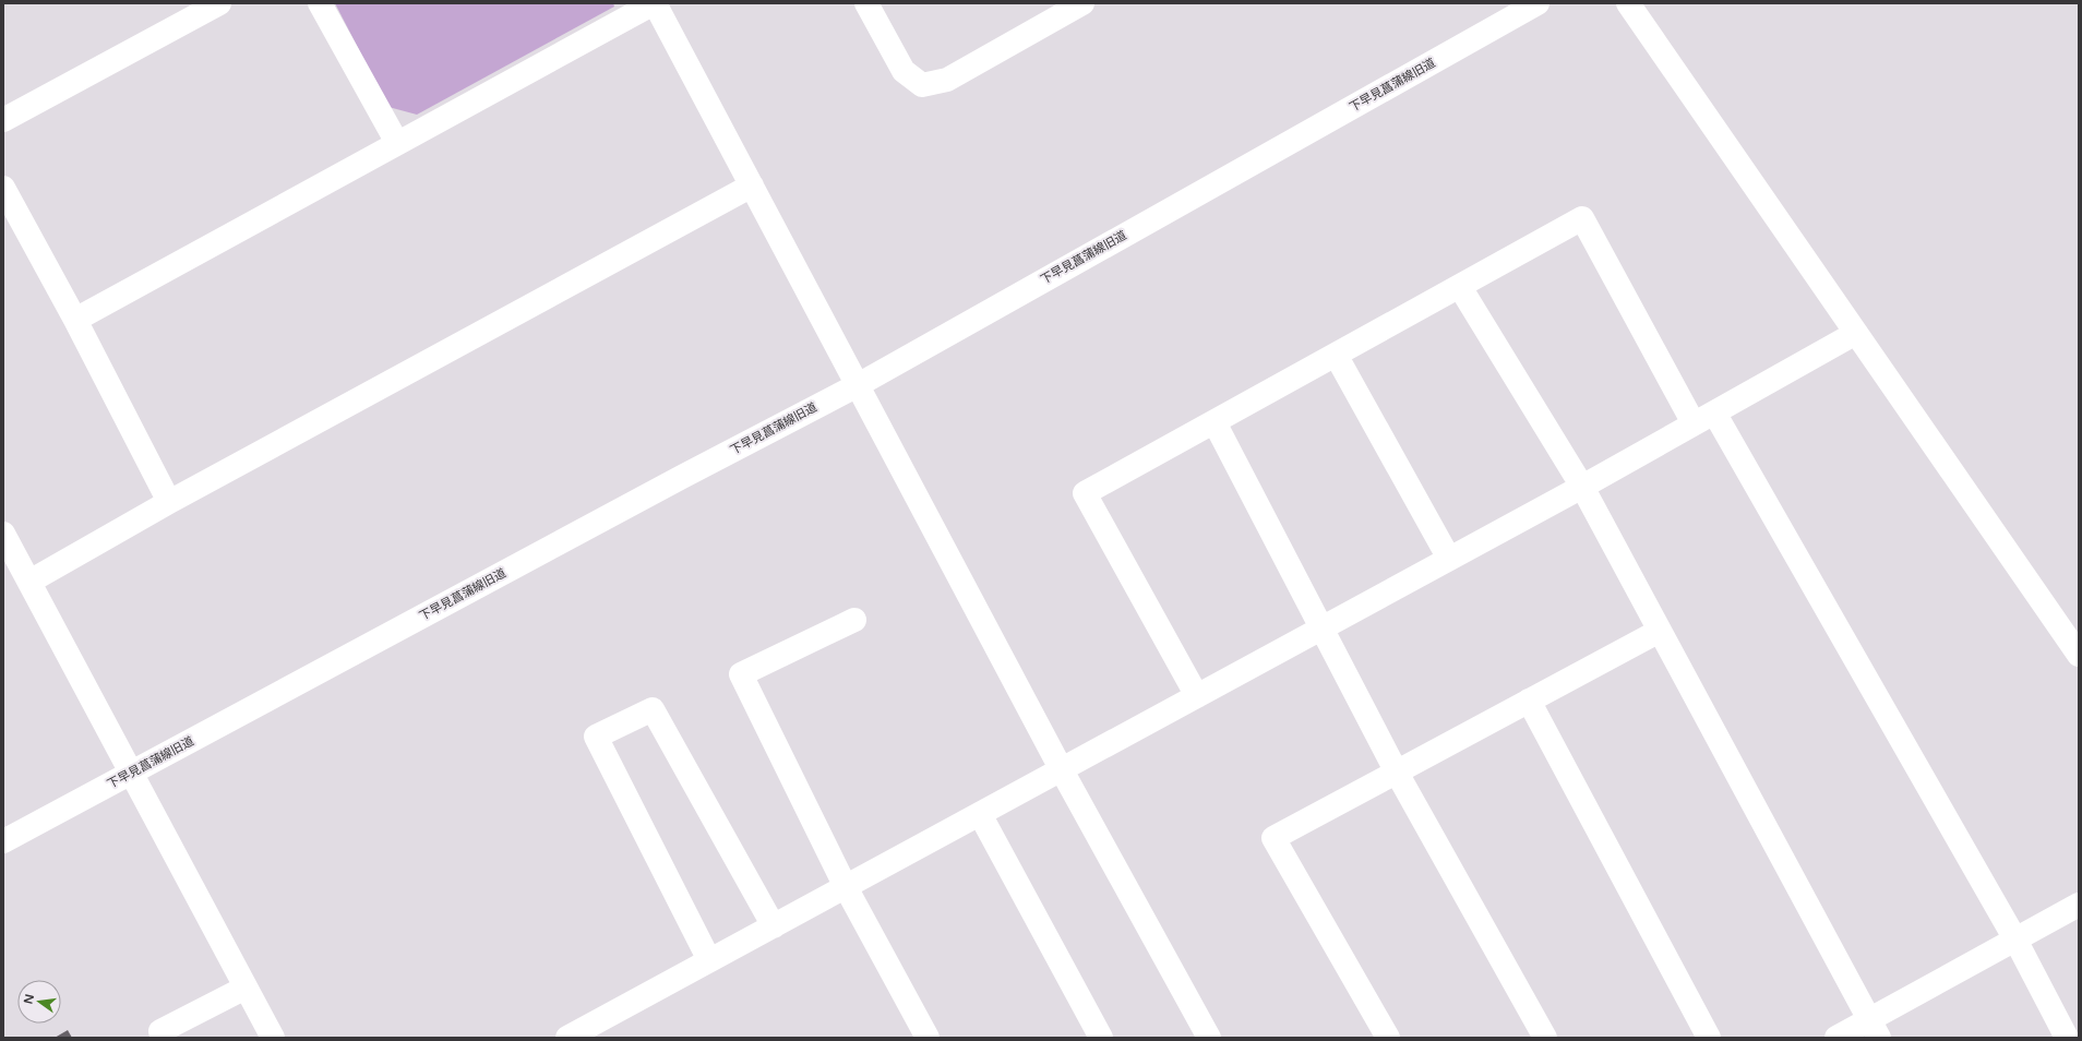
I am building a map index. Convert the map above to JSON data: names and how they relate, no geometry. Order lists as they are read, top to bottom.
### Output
{
  "streets": {
    "street": ["下早見菖蒲線旧道"]
  },
  "north": "left"
}
